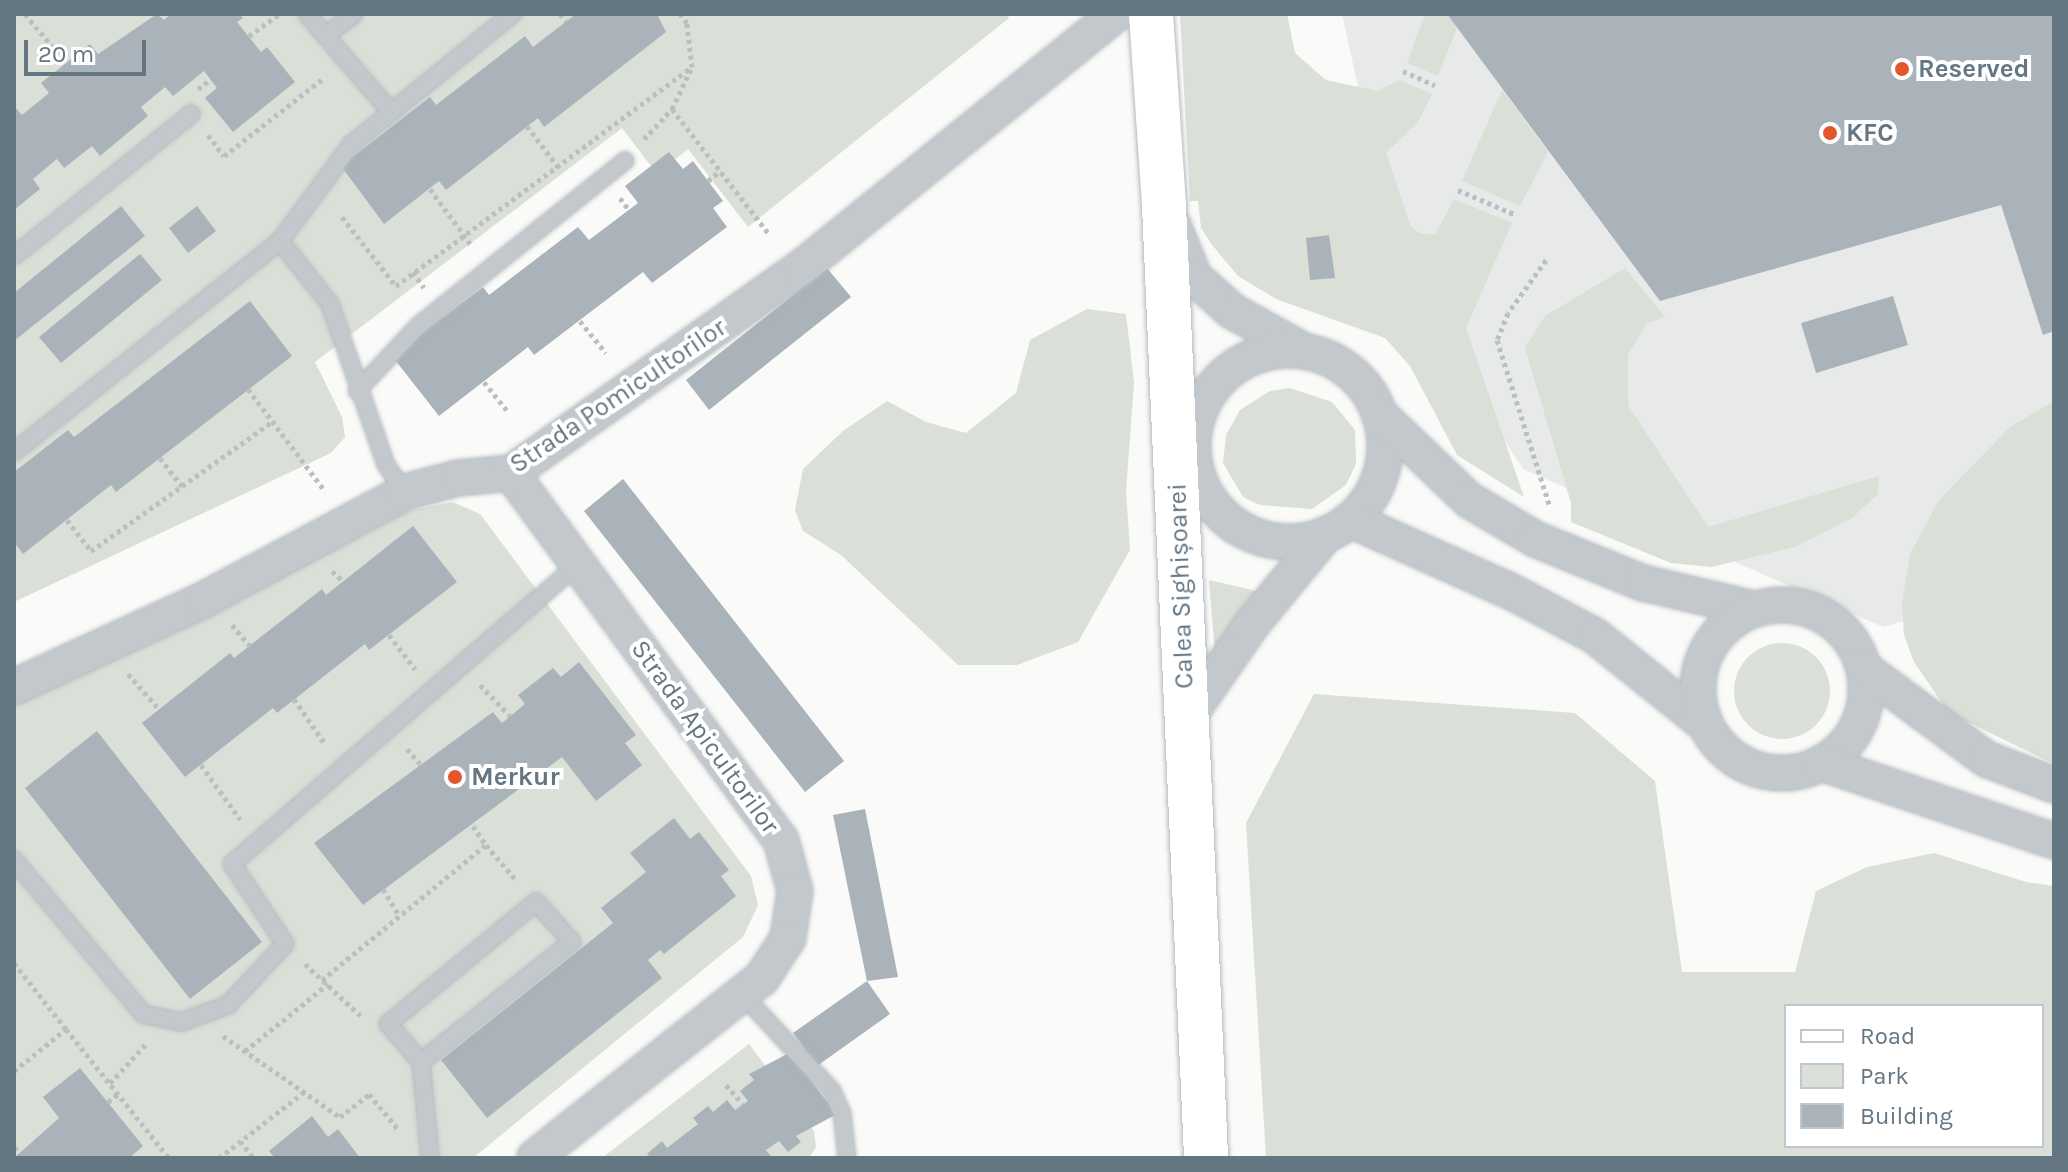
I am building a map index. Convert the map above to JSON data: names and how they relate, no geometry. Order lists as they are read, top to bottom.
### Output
{
  "streets": {
    "main road": ["Calea Sighișoarei"],
    "street": ["Strada Pomicultorilor", "Strada Apicultorilor"]
  },
  "crossings": [
    ["Strada Pomicultorilor", "Strada Apicultorilor"]
  ],
  "places": ["Reserved", "KFC", "Merkur"],
  "legend": ["Road", "Park", "Building"],
  "scale_bar": "20 m"
}
